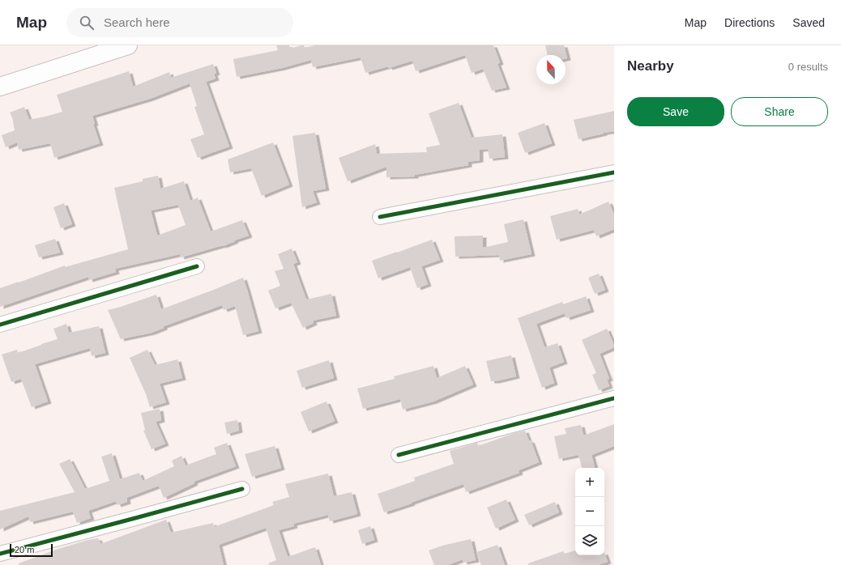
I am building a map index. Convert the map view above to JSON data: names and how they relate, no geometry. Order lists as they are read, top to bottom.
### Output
{
  "scale_bar": "20 m",
  "north": "top",
  "page": {
    "header": "Map",
    "search": "Search here",
    "nav": ["Map", "Directions", "Saved"],
    "heading": ["Nearby", "0 results"],
    "buttons": ["Save", "Share"],
    "map_buttons": ["+", "−"],
    "scale": "20 m"
  }
}
